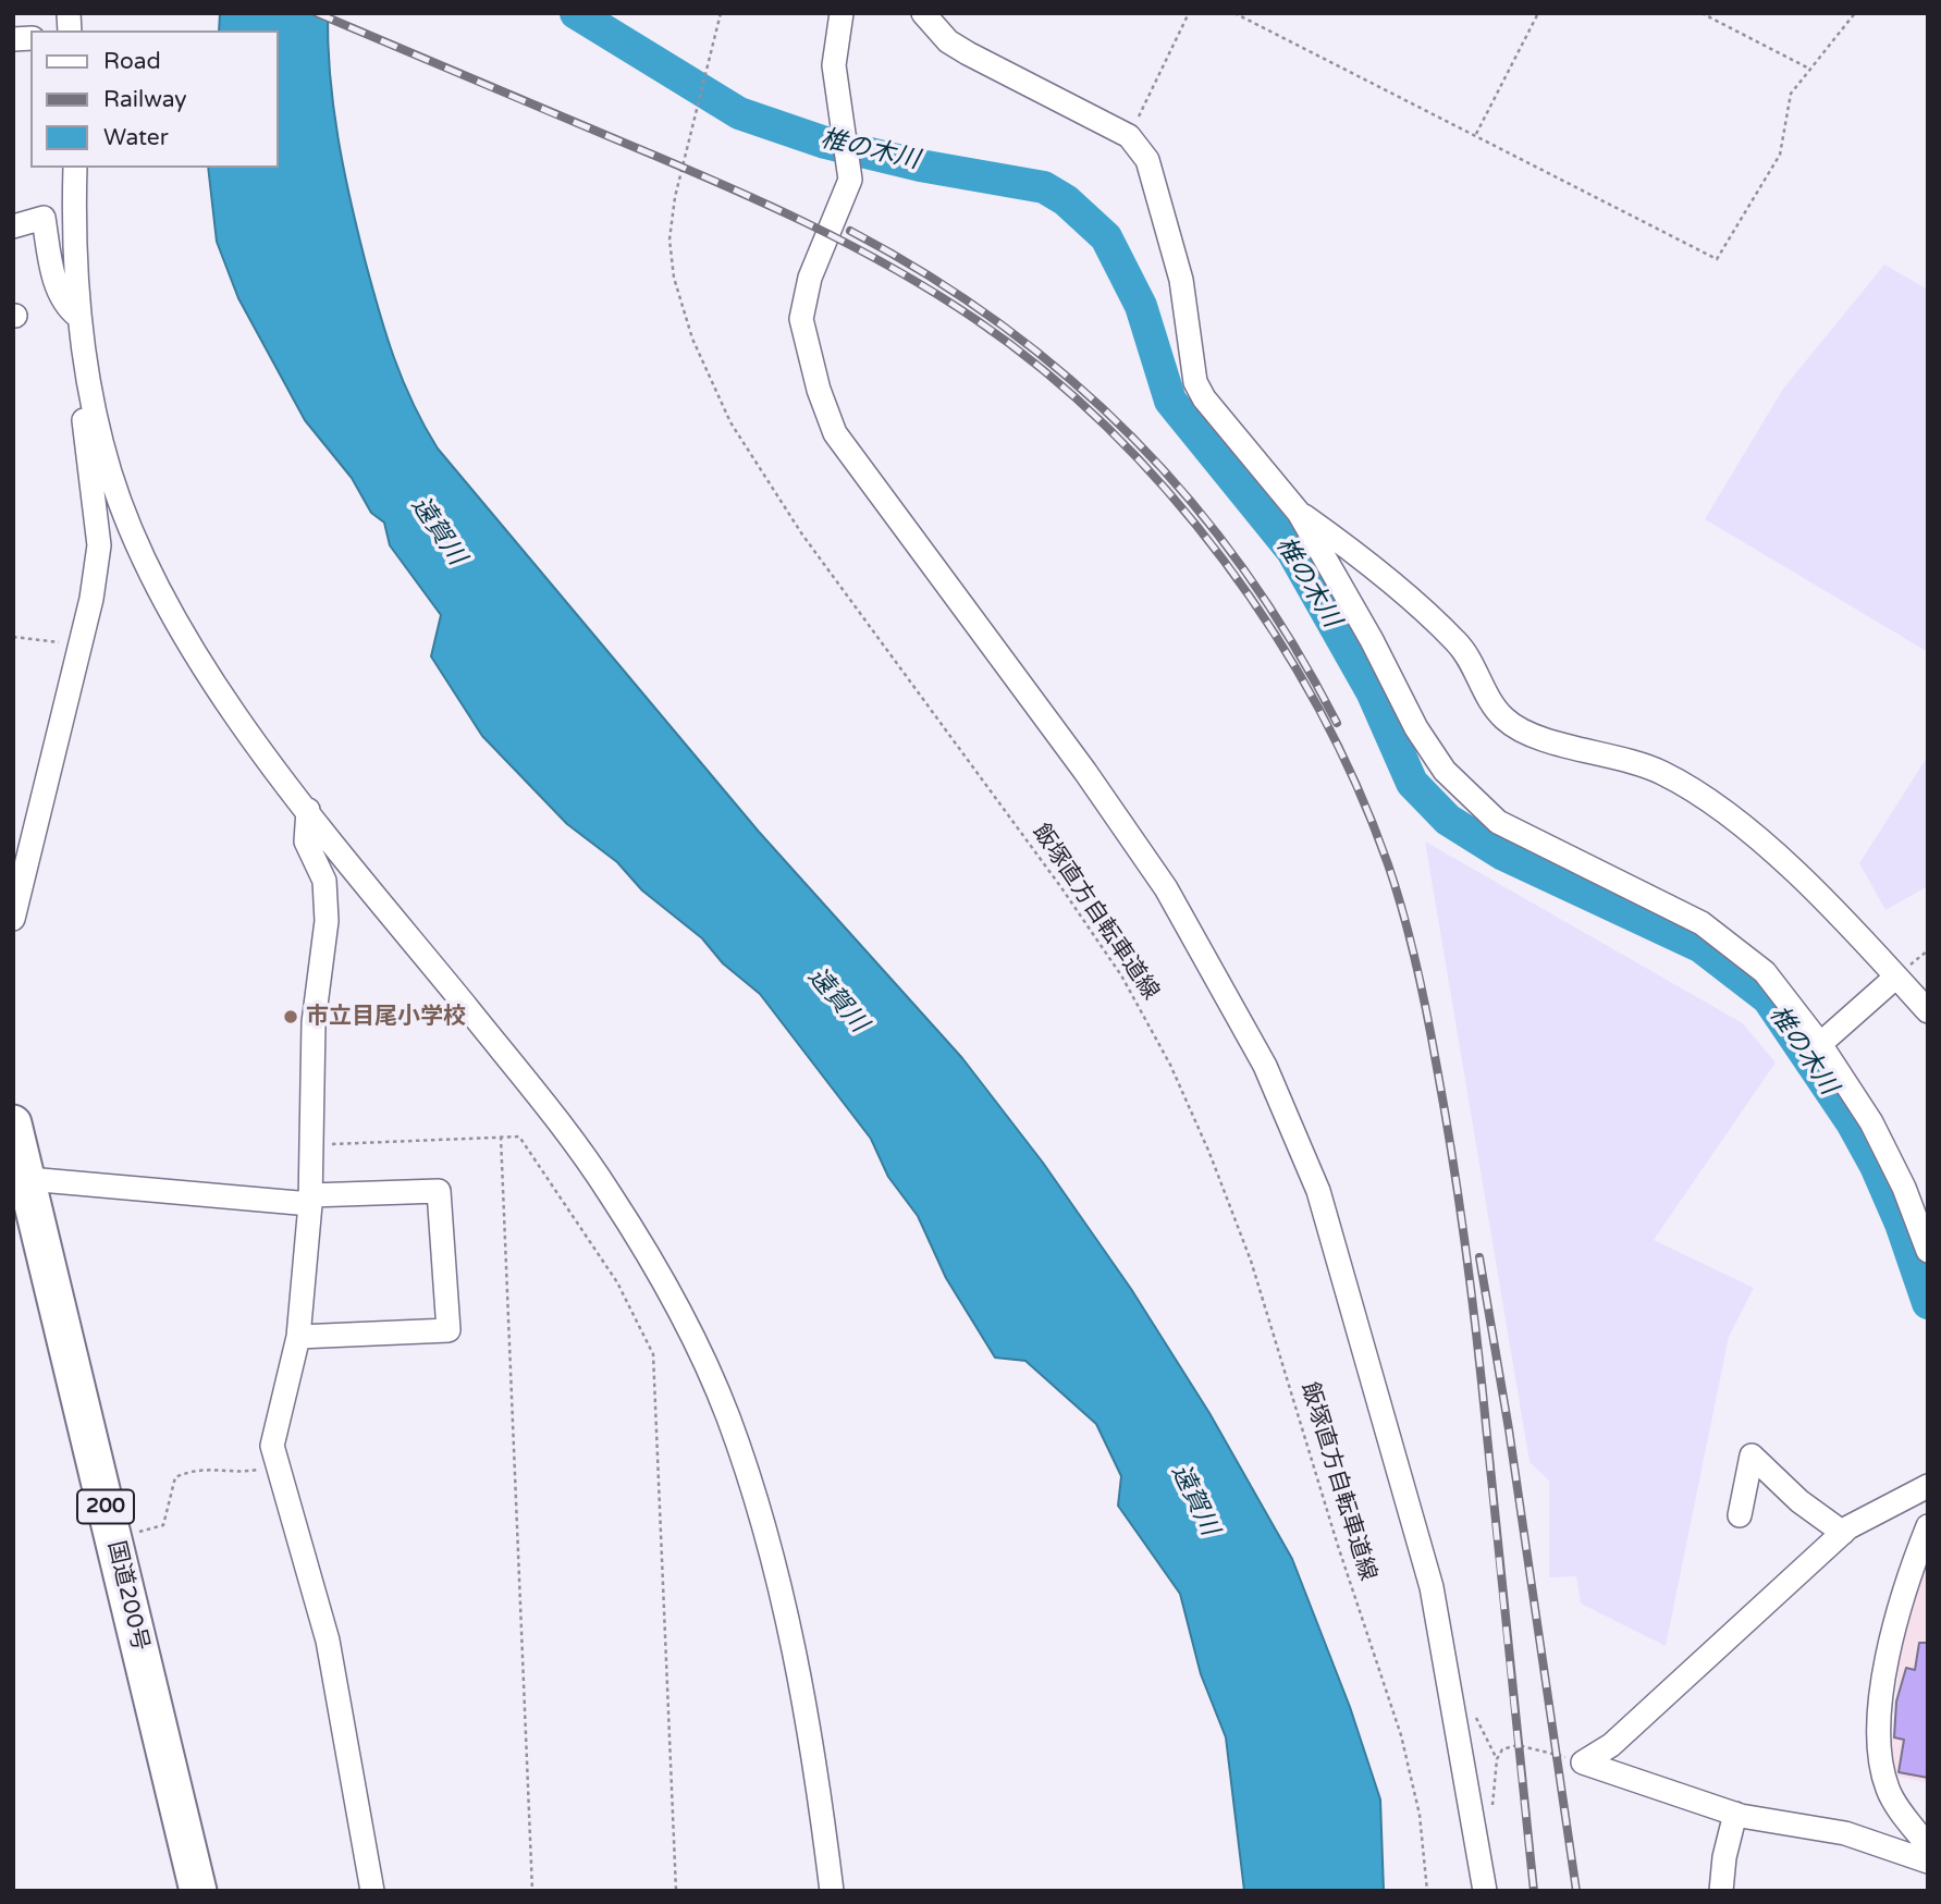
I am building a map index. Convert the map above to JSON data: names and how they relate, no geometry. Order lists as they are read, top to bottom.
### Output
{
  "streets": {
    "highway": ["200", "国道200号"],
    "path": ["飯塚直方自転車道線"]
  },
  "water": ["椎の木川", "遠賀川"],
  "places": ["市立目尾小学校"],
  "legend": ["Road", "Railway", "Water"]
}
